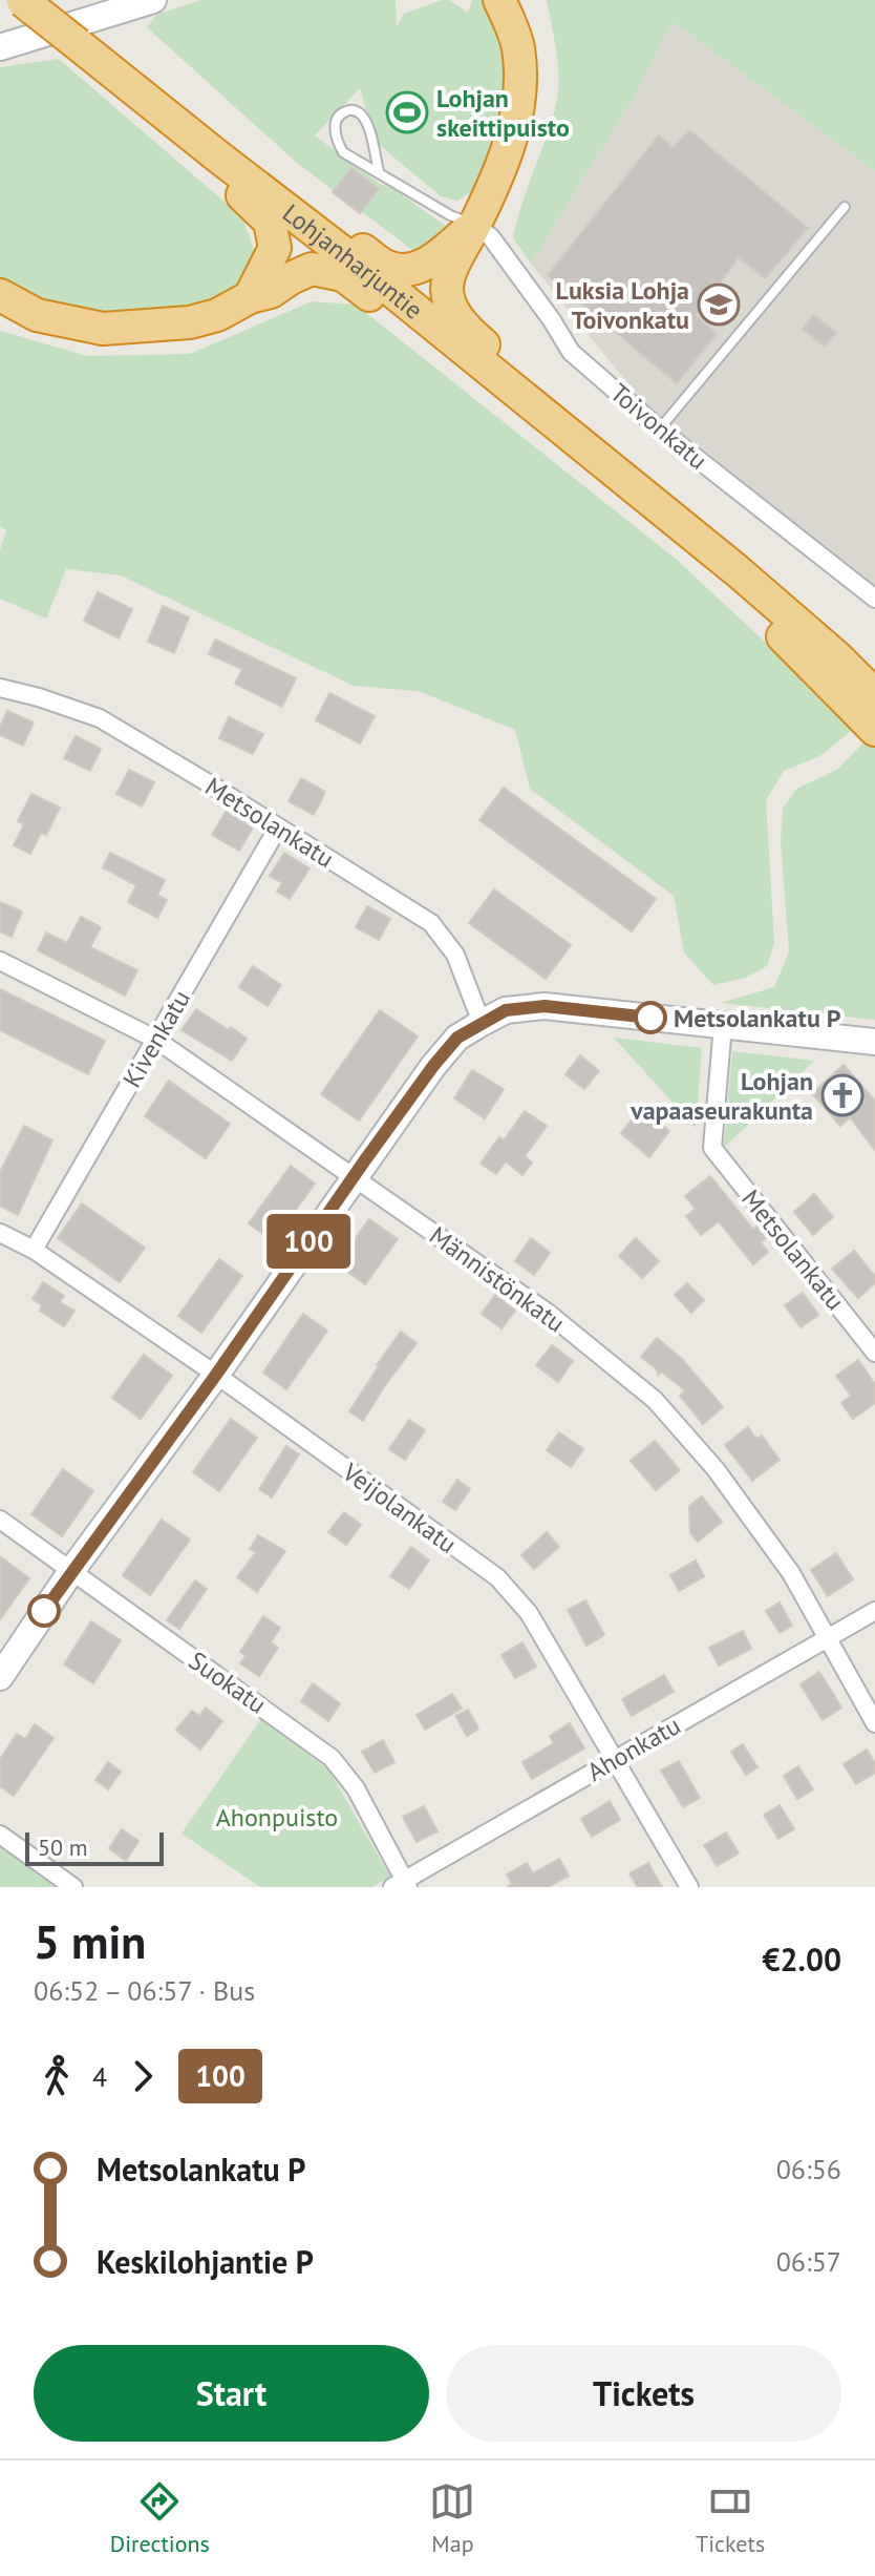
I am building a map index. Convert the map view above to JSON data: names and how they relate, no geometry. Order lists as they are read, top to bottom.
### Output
{
  "streets": {
    "highway": ["Lohjanharjuntie"],
    "street": [
      "Toivonkatu",
      "Metsolankatu",
      "Kivenkatu",
      "Männistönkatu",
      "Veijolankatu",
      "Suokatu",
      "Ahonkatu"
    ]
  },
  "crossings": [
    ["Metsolankatu", "Kivenkatu"],
    ["Kivenkatu", "Männistönkatu"],
    ["Kivenkatu", "Veijolankatu"],
    ["Männistönkatu", "Ahonkatu"],
    ["Veijolankatu", "Ahonkatu"],
    ["Suokatu", "Ahonkatu"]
  ],
  "parks": ["Ahonpuisto"],
  "places": {
    "sports": ["Lohjan skeittipuisto"],
    "school or university": ["Luksia Lohja Toivonkatu"],
    "other": ["Metsolankatu P"],
    "church": ["Lohjan vapaaseurakunta"]
  },
  "lines": ["bus line 100"],
  "scale_bar": "50 m",
  "page": {
    "on_map": "100",
    "scale": "50 m",
    "heading": ["5 min", "06:52 – 06:57 · Bus", "€2.00"],
    "legs": ["4", "100"],
    "list": [
      {
        "name": "Metsolankatu P",
        "value": "06:56"
      },
      {
        "name": "Keskilohjantie P",
        "value": "06:57"
      }
    ],
    "buttons": ["Start", "Tickets"],
    "tabs": ["Directions", "Map", "Tickets"]
  }
}
